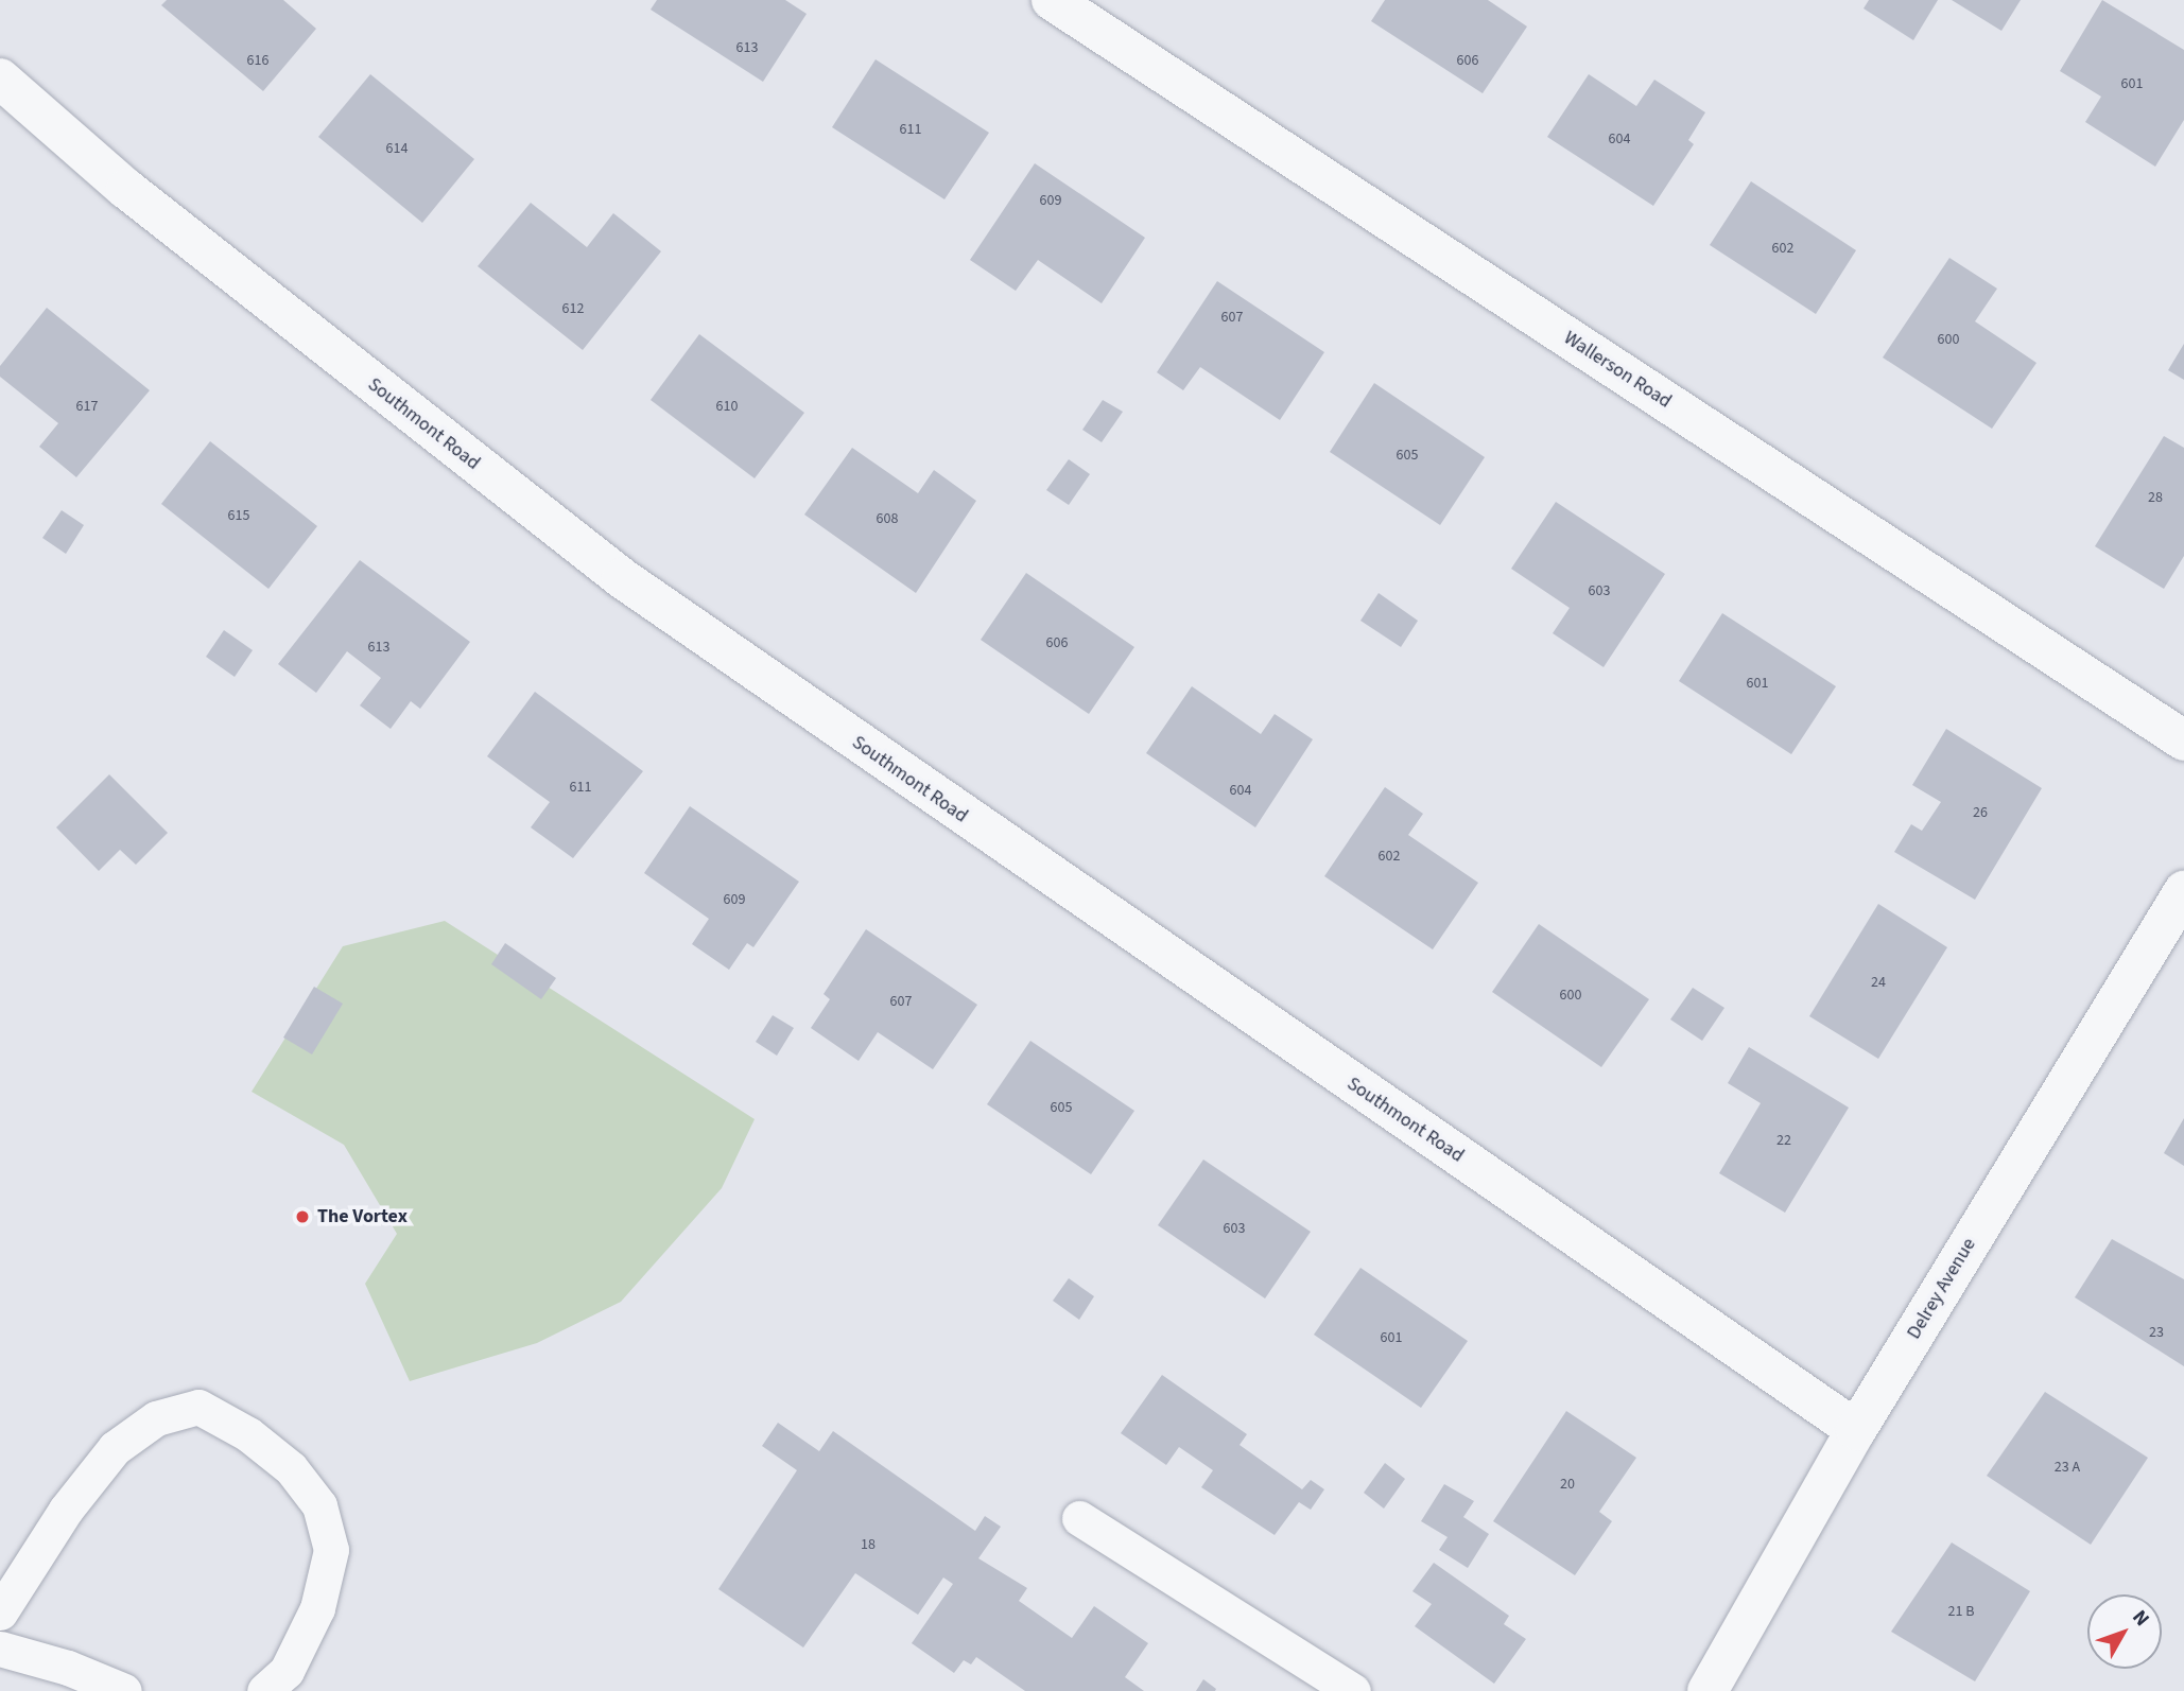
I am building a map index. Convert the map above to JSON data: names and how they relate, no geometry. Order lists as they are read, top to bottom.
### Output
{
  "streets": {
    "street": ["Wallerson Road", "Southmont Road", "Delrey Avenue"]
  },
  "crossings": [
    ["Southmont Road", "Delrey Avenue"]
  ],
  "places": ["The Vortex"],
  "house_numbers": [
    "613",
    "616",
    "606",
    "601",
    "611",
    "604",
    "614",
    "609",
    "602",
    "612",
    "607",
    "600",
    "617",
    "610",
    "605",
    "28",
    "615",
    "608",
    "603",
    "606",
    "613",
    "601",
    "611",
    "604",
    "26",
    "602",
    "609",
    "24",
    "600",
    "607",
    "605",
    "22",
    "603",
    "23",
    "601",
    "23 A",
    "20",
    "18",
    "21 B"
  ],
  "north": "top right"
}
